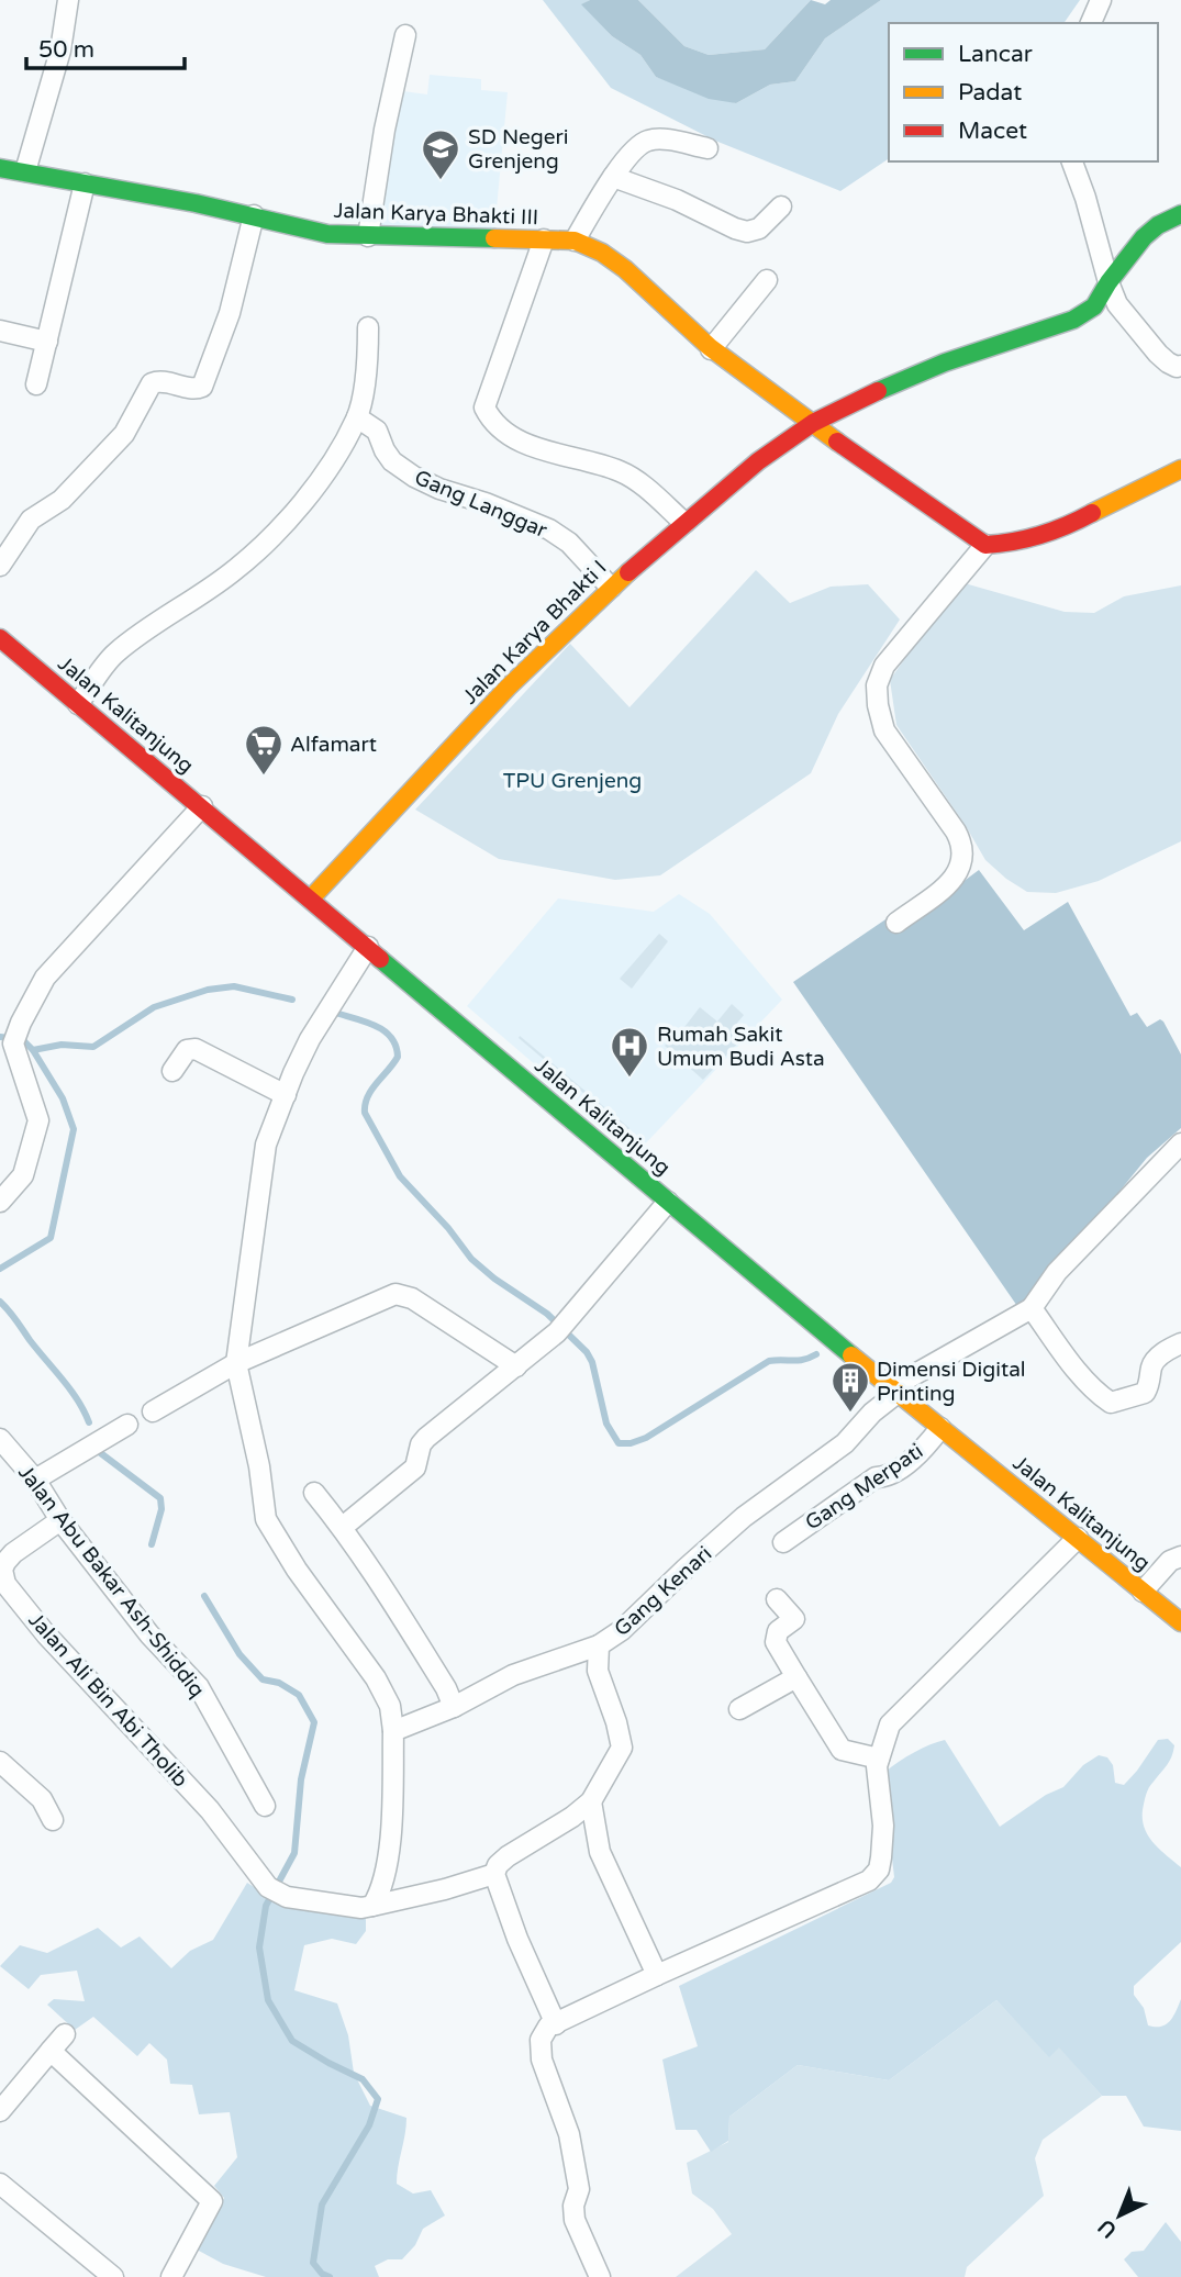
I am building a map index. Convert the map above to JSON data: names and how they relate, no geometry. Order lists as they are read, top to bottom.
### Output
{
  "streets": {
    "street": [
      "Jalan Karya Bhakti III",
      "Gang Langgar",
      "Jalan Karya Bhakti I",
      "Jalan Kalitanjung",
      "Gang Merpati",
      "Jalan Abu Bakar Ash-Shiddiq",
      "Gang Kenari",
      "Jalan Ali Bin Abi Tholib"
    ]
  },
  "crossings": [
    ["Jalan Karya Bhakti III", "Jalan Karya Bhakti I"],
    ["Gang Langgar", "Jalan Karya Bhakti I"],
    ["Jalan Karya Bhakti I", "Jalan Kalitanjung"],
    ["Jalan Kalitanjung", "Gang Merpati"],
    ["Jalan Kalitanjung", "Gang Kenari"],
    ["Jalan Abu Bakar Ash-Shiddiq", "Jalan Ali Bin Abi Tholib"]
  ],
  "parks": ["TPU Grenjeng"],
  "places": {
    "school or university": ["SD Negeri Grenjeng"],
    "supermarket": ["Alfamart"],
    "hospital": ["Rumah Sakit Umum Budi Asta"],
    "building": ["Dimensi Digital Printing"]
  },
  "legend": ["Lancar", "Padat", "Macet"],
  "scale_bar": "50 m",
  "north": "bottom left"
}
